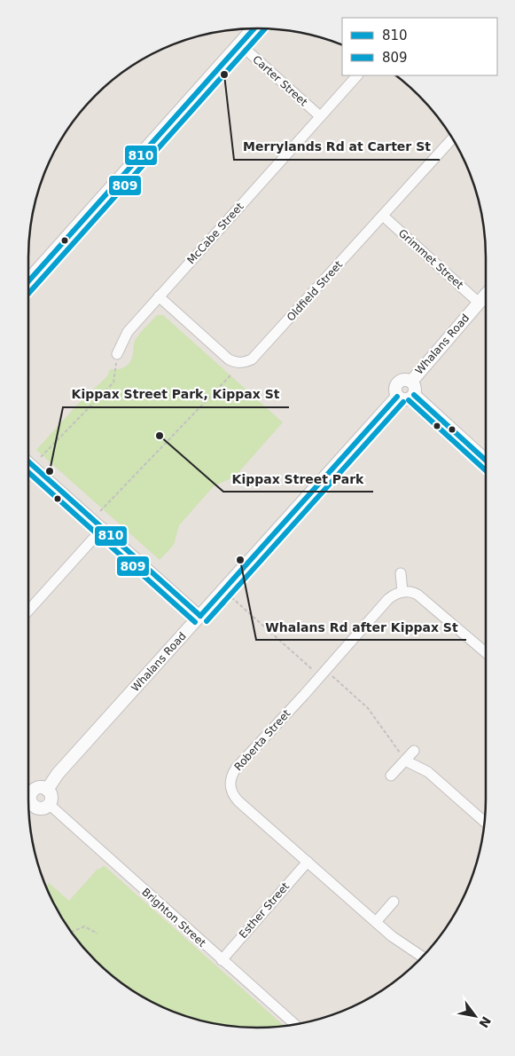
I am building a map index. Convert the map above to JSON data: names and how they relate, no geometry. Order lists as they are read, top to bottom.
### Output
{
  "streets": {
    "street": [
      "Carter Street",
      "McCabe Street",
      "Grimmet Street",
      "Oldfield Street",
      "Whalans Road",
      "Roberta Street",
      "Esther Street",
      "Brighton Street"
    ]
  },
  "crossings": [
    ["Carter Street", "McCabe Street"],
    ["McCabe Street", "Oldfield Street"],
    ["Grimmet Street", "Oldfield Street"],
    ["Grimmet Street", "Whalans Road"],
    ["Roberta Street", "Esther Street"],
    ["Esther Street", "Brighton Street"]
  ],
  "places": [
    "Merrylands Rd at Carter St",
    "Kippax Street Park",
    "Kippax Street Park, Kippax St",
    "Whalans Rd after Kippax St"
  ],
  "lines": ["transit line 810", "transit line 809"],
  "legend": ["810", "809"],
  "north": "bottom right"
}
